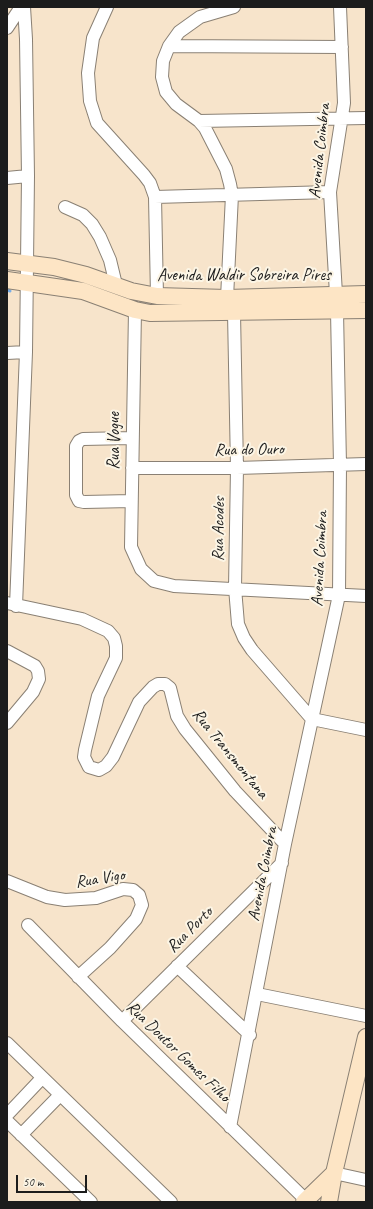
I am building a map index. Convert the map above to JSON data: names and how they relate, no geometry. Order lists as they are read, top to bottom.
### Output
{
  "streets": {
    "street": [
      "Avenida Coimbra",
      "Avenida Waldir Sobreira Pires",
      "Rua Vogue",
      "Rua do Ouro",
      "Rua Acodes",
      "Rua Transmontana",
      "Rua Vigo",
      "Rua Porto",
      "Rua Doutor Gomes Filho"
    ]
  },
  "crossings": [
    ["Avenida Coimbra", "Avenida Waldir Sobreira Pires"],
    ["Avenida Coimbra", "Rua do Ouro"],
    ["Avenida Coimbra", "Rua Acodes"],
    ["Avenida Coimbra", "Rua Transmontana"],
    ["Avenida Coimbra", "Rua Porto"],
    ["Avenida Coimbra", "Rua Doutor Gomes Filho"],
    ["Avenida Waldir Sobreira Pires", "Rua Vogue"],
    ["Avenida Waldir Sobreira Pires", "Rua Acodes"],
    ["Rua Vogue", "Rua do Ouro"],
    ["Rua Vogue", "Rua Acodes"],
    ["Rua do Ouro", "Rua Acodes"],
    ["Rua Vigo", "Rua Doutor Gomes Filho"],
    ["Rua Porto", "Rua Doutor Gomes Filho"]
  ],
  "scale_bar": "50 m"
}
